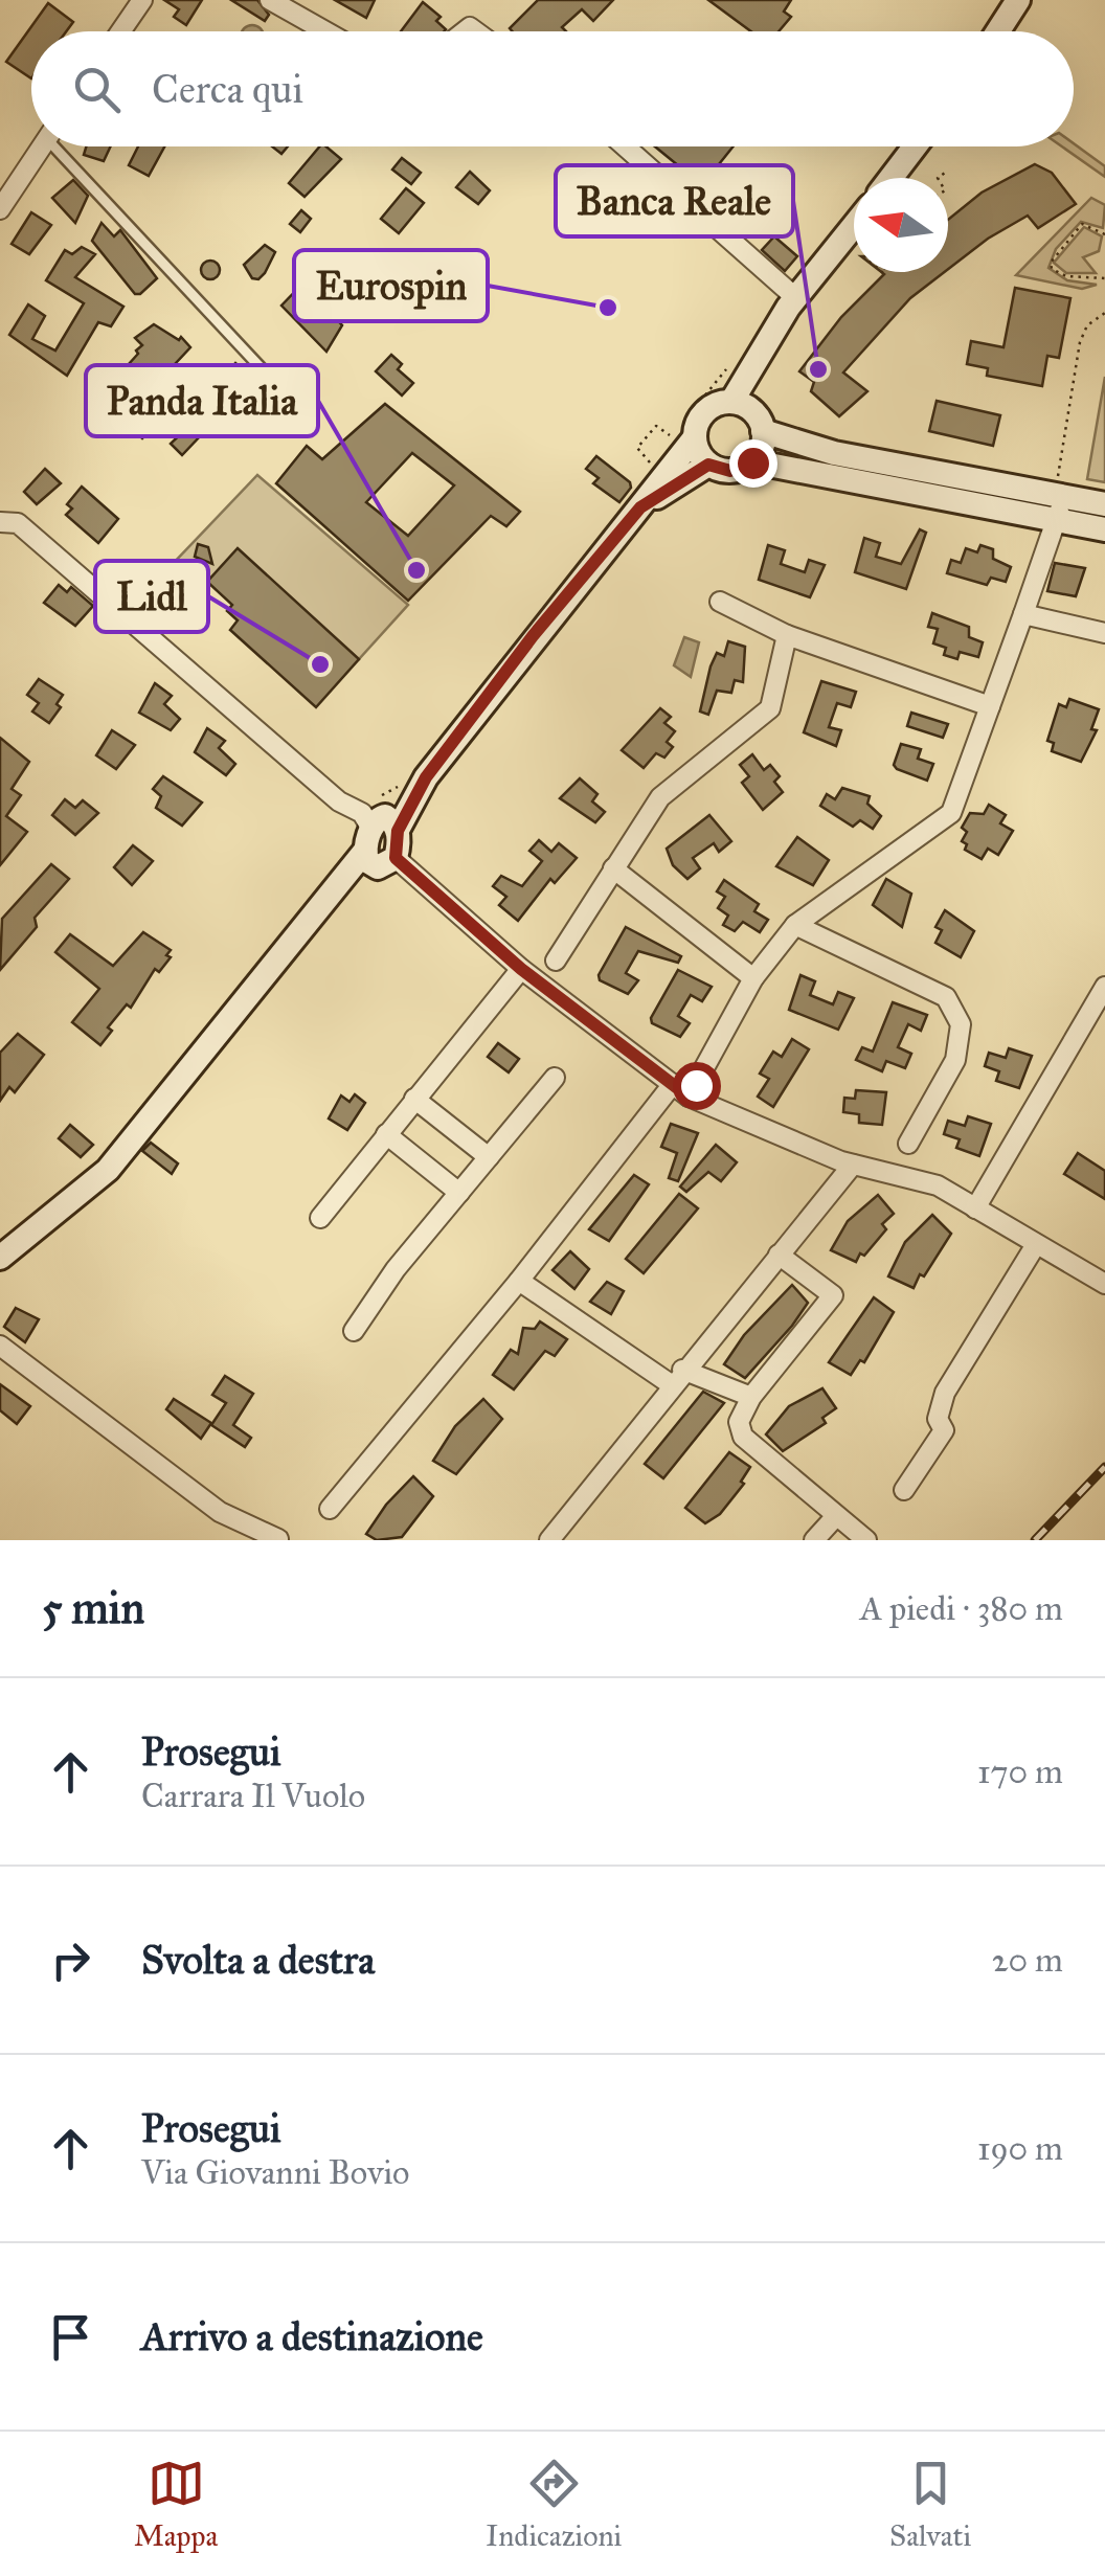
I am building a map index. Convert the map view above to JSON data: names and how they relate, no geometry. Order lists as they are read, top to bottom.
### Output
{
  "places": [
    "Eurospin",
    "Banca Reale",
    "Panda Italia",
    "Lidl"
  ],
  "north": "left",
  "page": {
    "search": "Cerca qui",
    "heading": ["5 min", "A piedi · 380 m"],
    "list": [
      ["Prosegui", "Carrara Il Vuolo", "170 m"],
      ["Svolta a destra", "20 m"],
      ["Prosegui", "Via Giovanni Bovio", "190 m"],
      "Arrivo a destinazione"
    ],
    "nav": ["Mappa", "Indicazioni", "Salvati"]
  }
}
